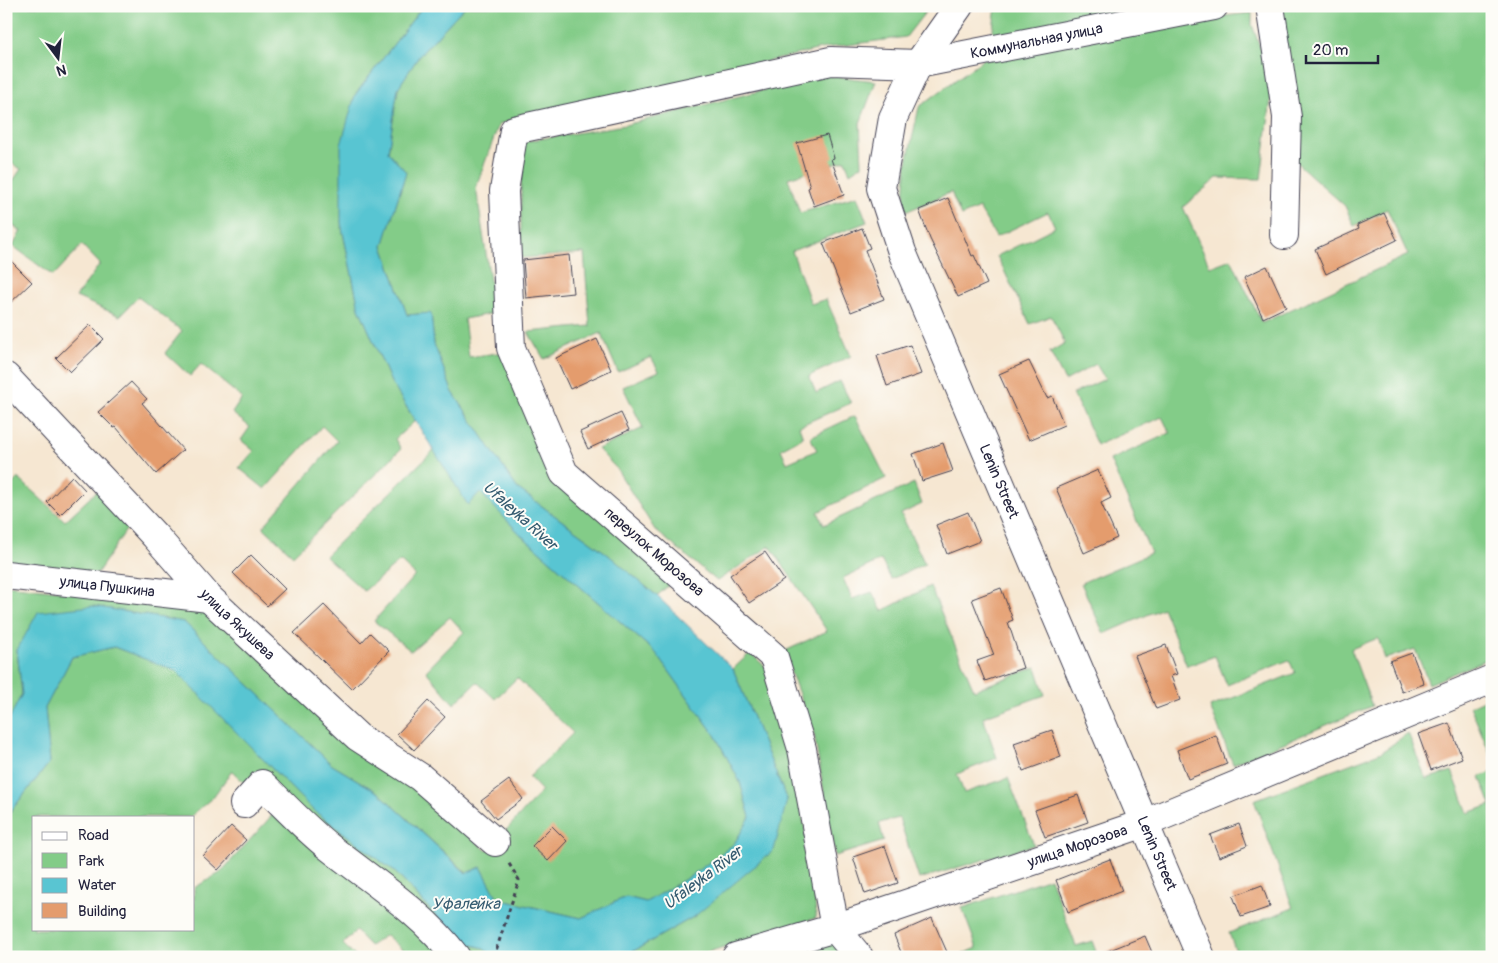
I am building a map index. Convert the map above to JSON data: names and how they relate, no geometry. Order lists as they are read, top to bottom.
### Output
{
  "streets": {
    "street": [
      "Коммунальная улица",
      "Lenin Street",
      "переулок Морозова",
      "улица Пушкина",
      "улица Якушева",
      "улица Морозова"
    ]
  },
  "crossings": [
    ["Коммунальная улица", "Lenin Street"],
    ["Коммунальная улица", "переулок Морозова"],
    ["Lenin Street", "улица Морозова"],
    ["переулок Морозова", "улица Морозова"],
    ["улица Пушкина", "улица Якушева"]
  ],
  "water": ["Ufaleyka River", "Уфалейка"],
  "legend": [
    "Road",
    "Park",
    "Water",
    "Building"
  ],
  "scale_bar": "20 m",
  "north": "bottom"
}
